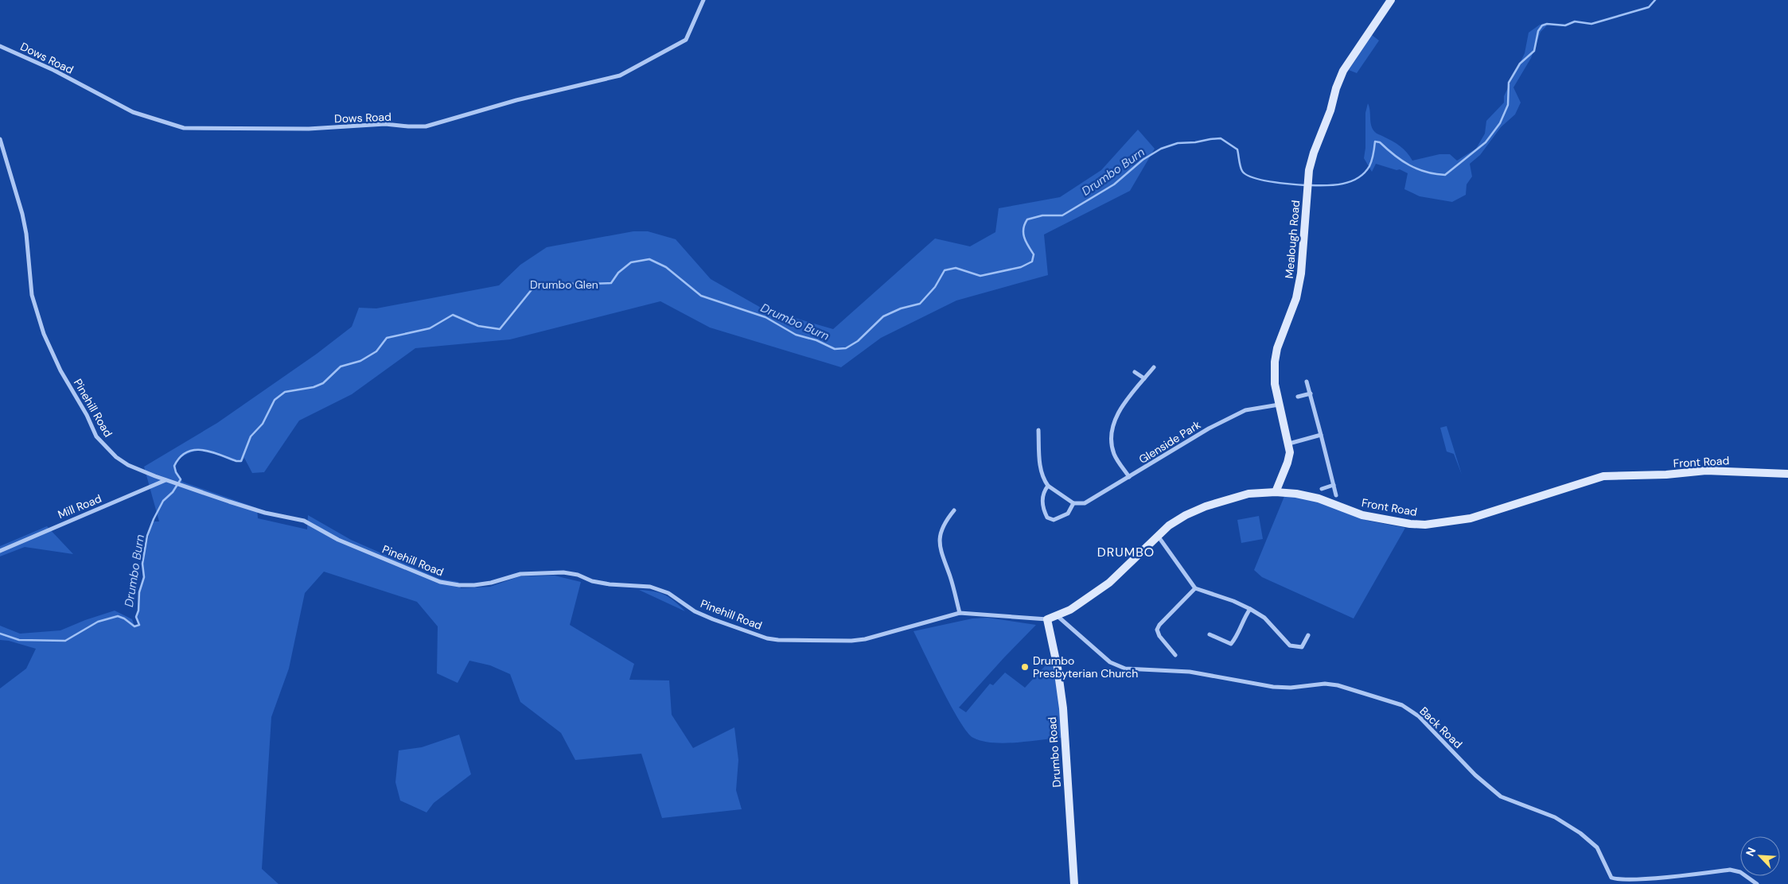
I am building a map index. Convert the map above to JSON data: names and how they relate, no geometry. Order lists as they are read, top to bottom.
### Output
{
  "streets": {
    "street": [
      "Dows Road",
      "Mealough Road",
      "Pinehill Road",
      "Glenside Park",
      "Front Road",
      "Mill Road",
      "Back Road",
      "Drumbo Road"
    ]
  },
  "crossings": [
    ["Mealough Road", "Glenside Park"],
    ["Mealough Road", "Front Road"],
    ["Pinehill Road", "Front Road"],
    ["Pinehill Road", "Mill Road"],
    ["Pinehill Road", "Drumbo Road"],
    ["Front Road", "Back Road"],
    ["Front Road", "Drumbo Road"]
  ],
  "districts": ["DRUMBO"],
  "water": ["Drumbo Burn"],
  "parks": ["Drumbo Glen"],
  "places": ["Drumbo Presbyterian Church"],
  "north": "top left"
}
